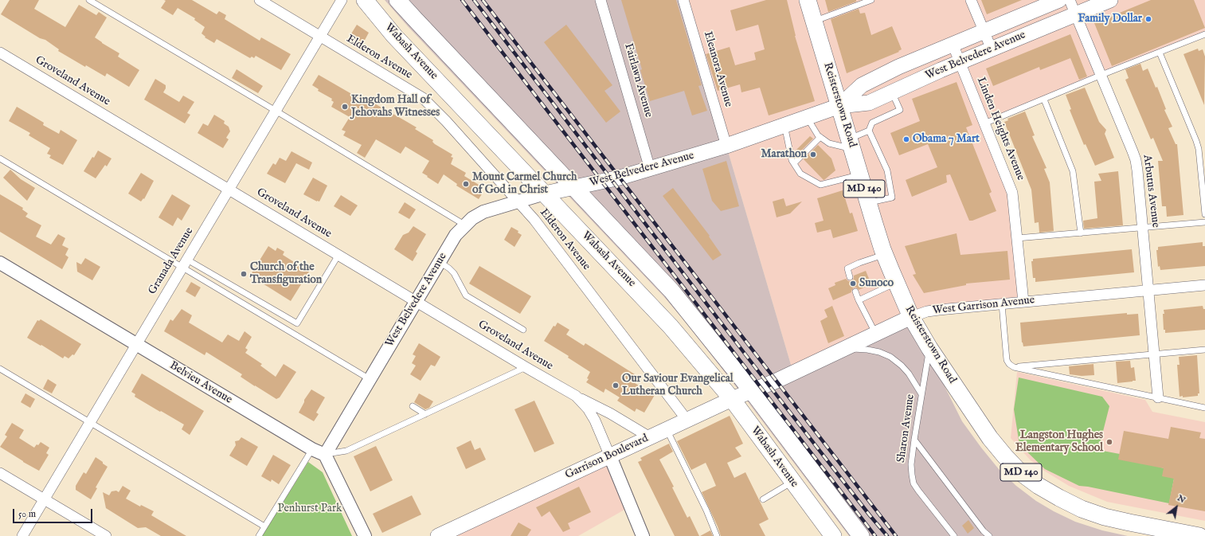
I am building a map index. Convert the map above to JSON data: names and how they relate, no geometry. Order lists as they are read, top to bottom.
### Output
{
  "streets": {
    "main road": [
      "Wabash Avenue",
      "West Belvedere Avenue",
      "Reisterstown Road",
      "MD 140",
      "West Garrison Avenue",
      "Garrison Boulevard"
    ],
    "street": [
      "Elderon Avenue",
      "Eleanora Avenue",
      "Fairlawn Avenue",
      "Groveland Avenue",
      "Linden Heights Avenue",
      "Arbutus Avenue",
      "Granada Avenue",
      "Belvieu Avenue"
    ],
    "lane": ["Sharon Avenue"]
  },
  "crossings": [
    ["Wabash Avenue", "West Belvedere Avenue"],
    ["Wabash Avenue", "Garrison Boulevard"],
    ["West Belvedere Avenue", "Elderon Avenue"],
    ["West Belvedere Avenue", "Eleanora Avenue"],
    ["West Belvedere Avenue", "Fairlawn Avenue"],
    ["West Belvedere Avenue", "Groveland Avenue"],
    ["West Belvedere Avenue", "Reisterstown Road"],
    ["West Belvedere Avenue", "Linden Heights Avenue"],
    ["West Belvedere Avenue", "Arbutus Avenue"],
    ["West Belvedere Avenue", "Belvieu Avenue"],
    ["Elderon Avenue", "Granada Avenue"],
    ["Elderon Avenue", "Garrison Boulevard"],
    ["Groveland Avenue", "Granada Avenue"],
    ["Groveland Avenue", "Garrison Boulevard"],
    ["Reisterstown Road", "West Garrison Avenue"],
    ["Reisterstown Road", "Sharon Avenue"],
    ["Linden Heights Avenue", "West Garrison Avenue"],
    ["Arbutus Avenue", "West Garrison Avenue"],
    ["Granada Avenue", "Belvieu Avenue"],
    ["West Garrison Avenue", "Garrison Boulevard"]
  ],
  "parks": ["Penhurst Park"],
  "places": [
    "Family Dollar",
    "Kingdom Hall of Jehovahs Witnesses",
    "Obama 7 Mart",
    "Marathon",
    "Mount Carmel Church of God in Christ",
    "Church of the Transfiguration",
    "Sunoco",
    "Our Saviour Evangelical Lutheran Church",
    "Langston Hughes Elementary School"
  ],
  "scale_bar": "50 m",
  "north": "top right"
}
